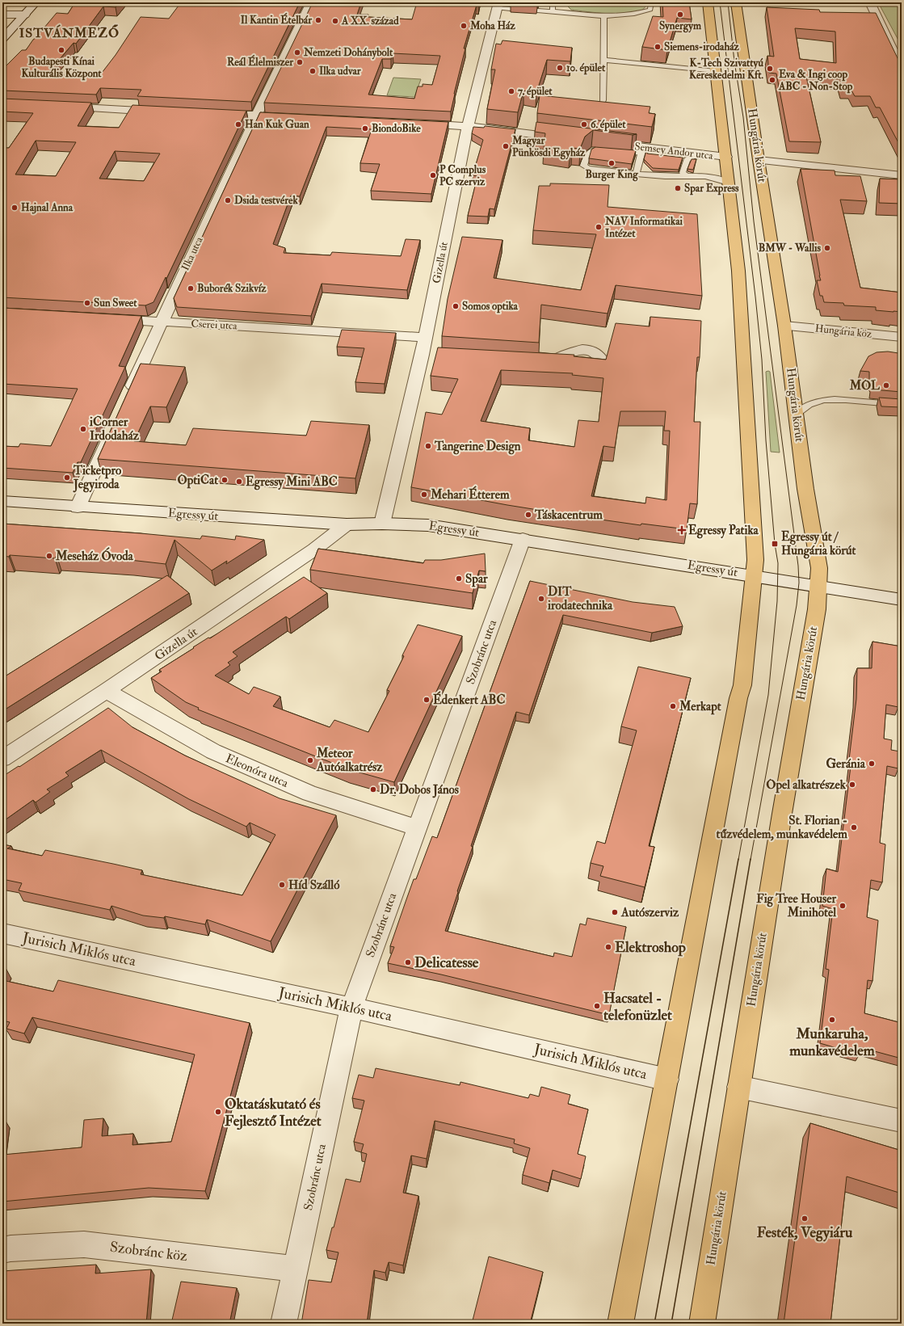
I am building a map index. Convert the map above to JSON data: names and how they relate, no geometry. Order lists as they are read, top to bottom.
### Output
{
  "streets": {
    "main road": ["Hungária körút"],
    "street": [
      "Semsey Andor utca",
      "Ilka utca",
      "Gizella út",
      "Cserei utca",
      "Hungária köz",
      "Egressy út",
      "Szobránc utca",
      "Eleonóra utca",
      "Jurisich Miklós utca",
      "Szobránc köz"
    ]
  },
  "crossings": [
    ["Hungária körút", "Hungária köz"],
    ["Hungária körút", "Egressy út"],
    ["Ilka utca", "Cserei utca"],
    ["Gizella út", "Cserei utca"],
    ["Gizella út", "Egressy út"],
    ["Gizella út", "Eleonóra utca"],
    ["Egressy út", "Szobránc utca"],
    ["Szobránc utca", "Eleonóra utca"],
    ["Szobránc utca", "Jurisich Miklós utca"],
    ["Szobránc utca", "Szobránc köz"]
  ],
  "districts": ["ISTVÁNMEZŐ"],
  "places": {
    "other": [
      "Synergym",
      "Il Kantin Ételbár",
      "A XX. század",
      "Moha Ház",
      "Siemens-irodaház",
      "Budapesti Kínai Kulturális Központ",
      "Nemzeti Dohánybolt",
      "Reál Élelmiszer",
      "10. épület",
      "K-Tech Szivattyú Kereskedelmi Kft.",
      "Ilka udvar",
      "Eva & Ingi coop ABC - Non-Stop",
      "7. épület",
      "Han Kuk Guan",
      "6. épület",
      "BiondoBike",
      "Magyar Pünkösdi Egyház",
      "Burger King",
      "P Complus PC szerviz",
      "Spar Express",
      "Dsida testvérek",
      "Hajnal Anna",
      "NAV Informatikai Intézet",
      "BMW - Wallis",
      "Buborék Szikvíz",
      "Sun Sweet",
      "Somos optika",
      "MOL",
      "iCorner Irdodaház",
      "Tangerine Design",
      "Ticketpro Jegyiroda",
      "OptiCat",
      "Egressy Mini ABC",
      "Mehari Étterem",
      "Táskacentrum",
      "Meseház Óvoda",
      "Spar",
      "DIT irodatechnika",
      "Édenkert ABC",
      "Merkapt",
      "Meteor Autóalkatrész",
      "Geránia",
      "Opel alkatrészek",
      "Dr. Dobos János",
      "St. Florian - tűzvédelem, munkavédelem",
      "Híd Szálló",
      "Fig Tree Houser Minihotel",
      "Autószerviz",
      "Elektroshop",
      "Delicatesse",
      "Hacsatel - telefonüzlet",
      "Munkaruha, munkavédelem",
      "Oktatáskutató és Fejlesztő Intézet",
      "Festék, Vegyiáru"
    ],
    "health": ["Egressy Patika"],
    "transit": ["Egressy út / Hungária körút"]
  }
}
